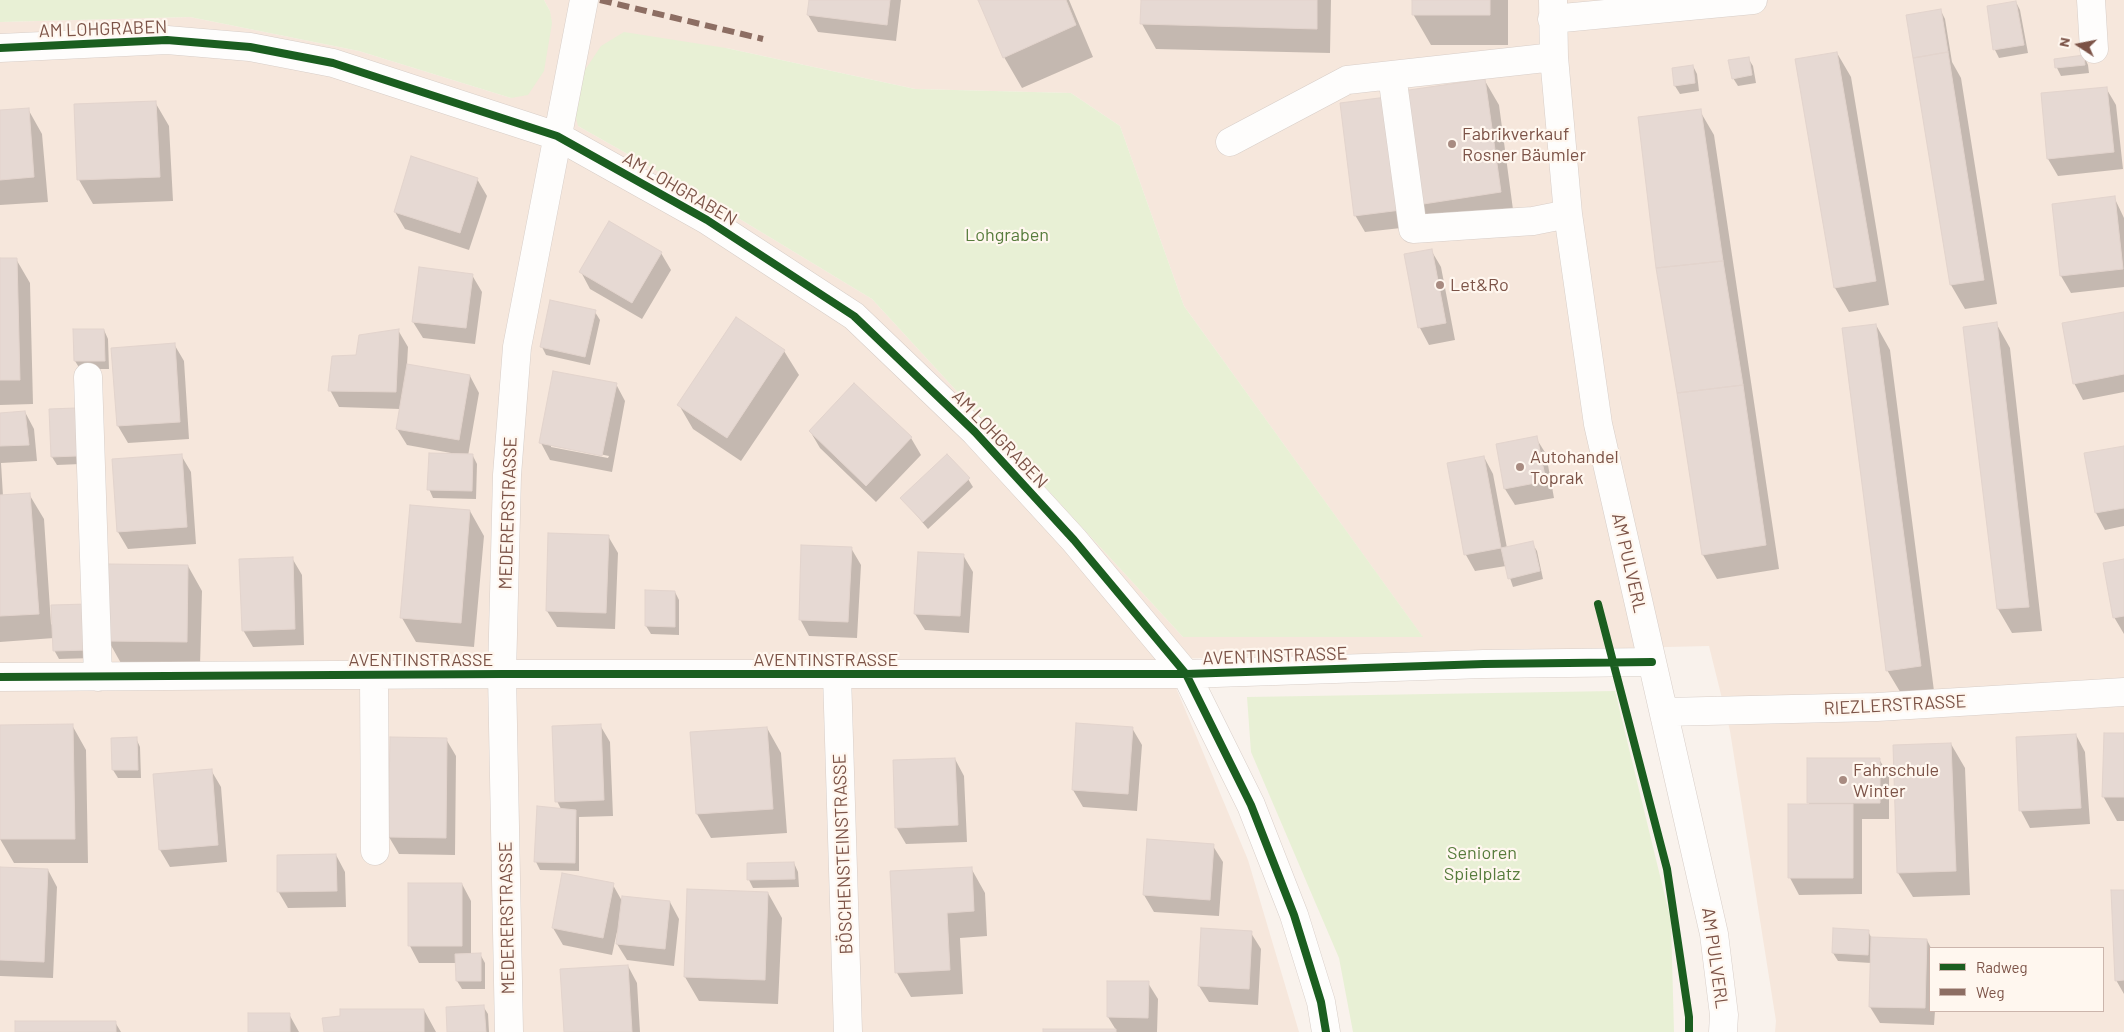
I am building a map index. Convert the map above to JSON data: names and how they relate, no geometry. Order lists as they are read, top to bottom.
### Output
{
  "streets": {
    "street": [
      "AM LOHGRABEN",
      "MEDERERSTRASSE",
      "AM PULVERL",
      "AVENTINSTRASSE",
      "RIEZLERSTRASSE",
      "BÖSCHENSTEINSTRASSE"
    ]
  },
  "crossings": [
    ["AM LOHGRABEN", "MEDERERSTRASSE"],
    ["AM LOHGRABEN", "AVENTINSTRASSE"],
    ["MEDERERSTRASSE", "AVENTINSTRASSE"],
    ["AM PULVERL", "AVENTINSTRASSE"],
    ["AM PULVERL", "RIEZLERSTRASSE"],
    ["AVENTINSTRASSE", "BÖSCHENSTEINSTRASSE"]
  ],
  "parks": ["Lohgraben", "Senioren Spielplatz"],
  "places": [
    "Fabrikverkauf Rosner Bäumler",
    "Let&Ro",
    "Autohandel Toprak",
    "Fahrschule Winter"
  ],
  "legend": ["Radweg", "Weg"],
  "north": "left"
}
